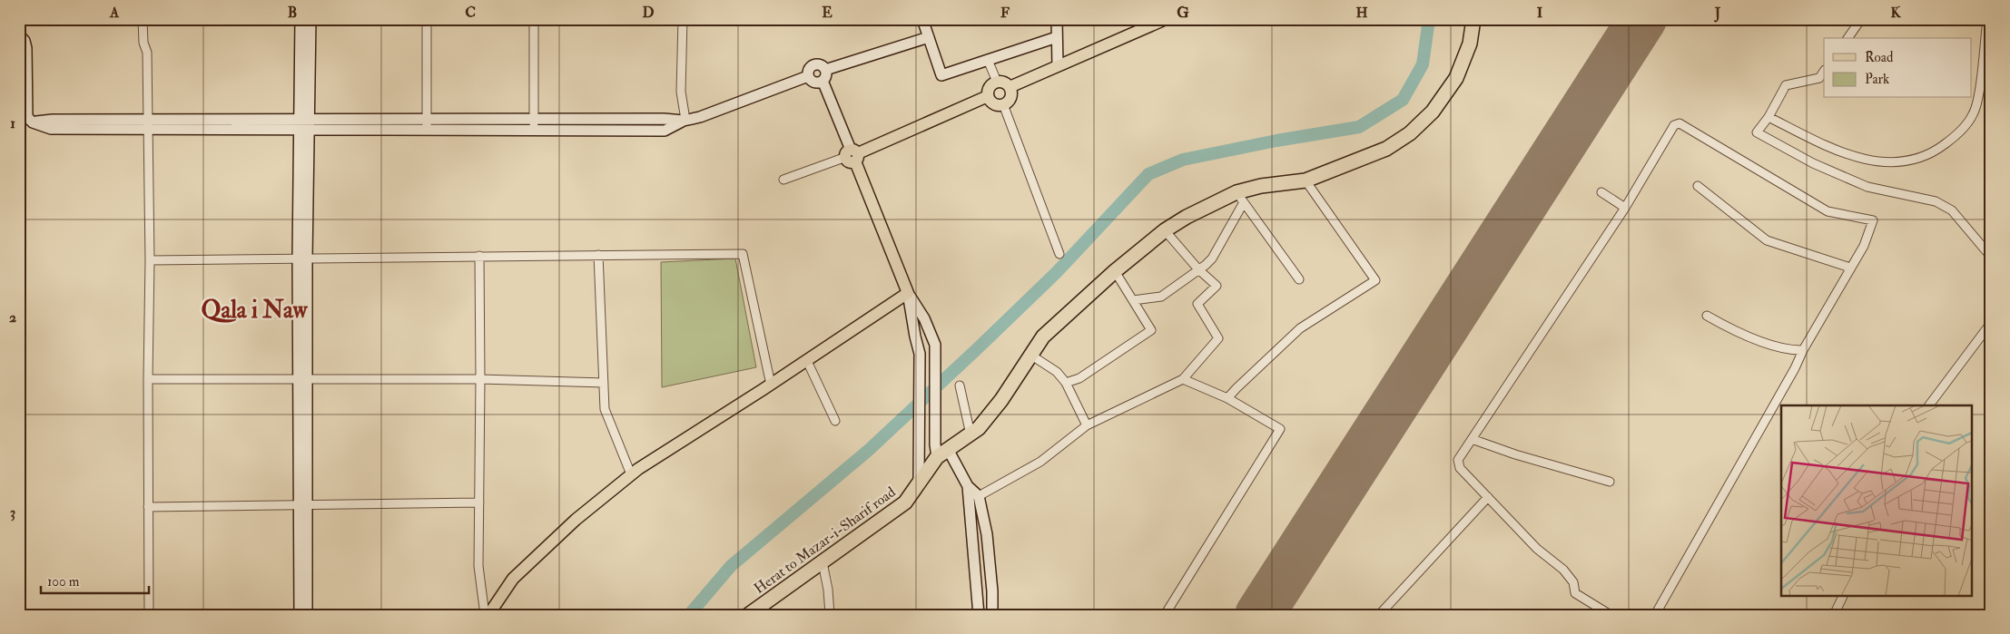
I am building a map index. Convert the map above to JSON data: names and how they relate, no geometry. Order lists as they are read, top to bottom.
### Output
{
  "streets": {
    "highway": ["Herat to Mazar-i-Sharif road"]
  },
  "districts": ["Qala i Naw"],
  "legend": ["Road", "Park"],
  "scale_bar": "100 m",
  "grid": {
    "columns": [
      "A",
      "B",
      "C",
      "D",
      "E",
      "F",
      "G",
      "H",
      "I",
      "J",
      "K"
    ],
    "rows": ["1", "2", "3"]
  }
}
